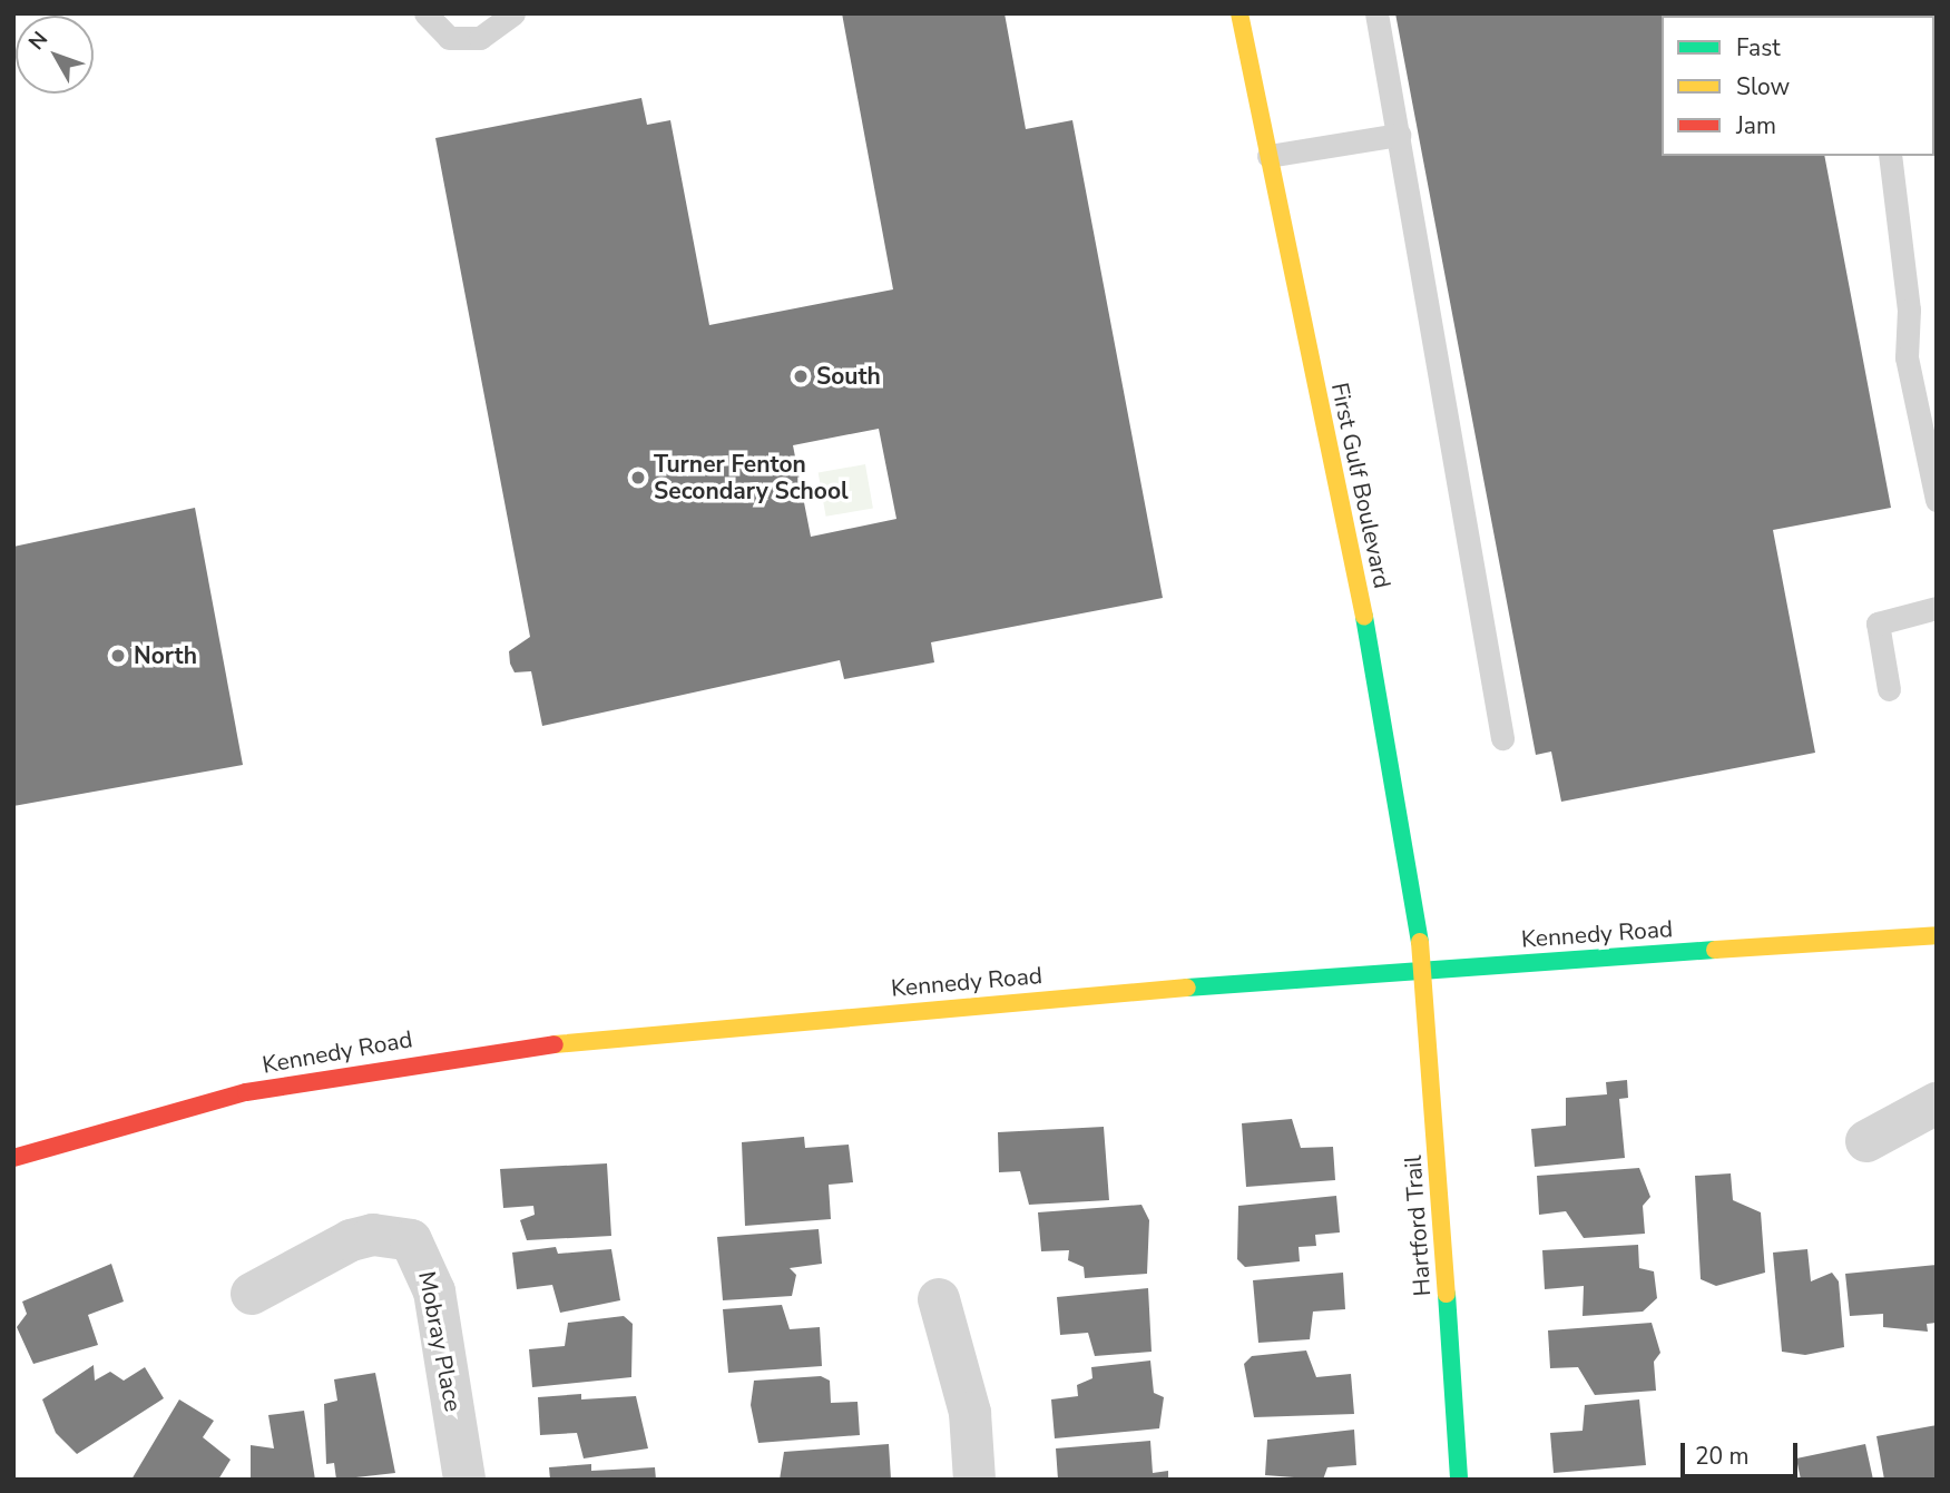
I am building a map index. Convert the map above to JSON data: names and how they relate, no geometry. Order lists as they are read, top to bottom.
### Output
{
  "streets": {
    "main road": ["First Gulf Boulevard", "Kennedy Road", "Hartford Trail"],
    "street": ["Mobray Place"]
  },
  "crossings": [
    ["First Gulf Boulevard", "Kennedy Road"],
    ["First Gulf Boulevard", "Hartford Trail"],
    ["Kennedy Road", "Hartford Trail"]
  ],
  "places": ["South", "Turner Fenton Secondary School", "North"],
  "legend": ["Fast", "Slow", "Jam"],
  "scale_bar": "20 m",
  "north": "top left"
}
